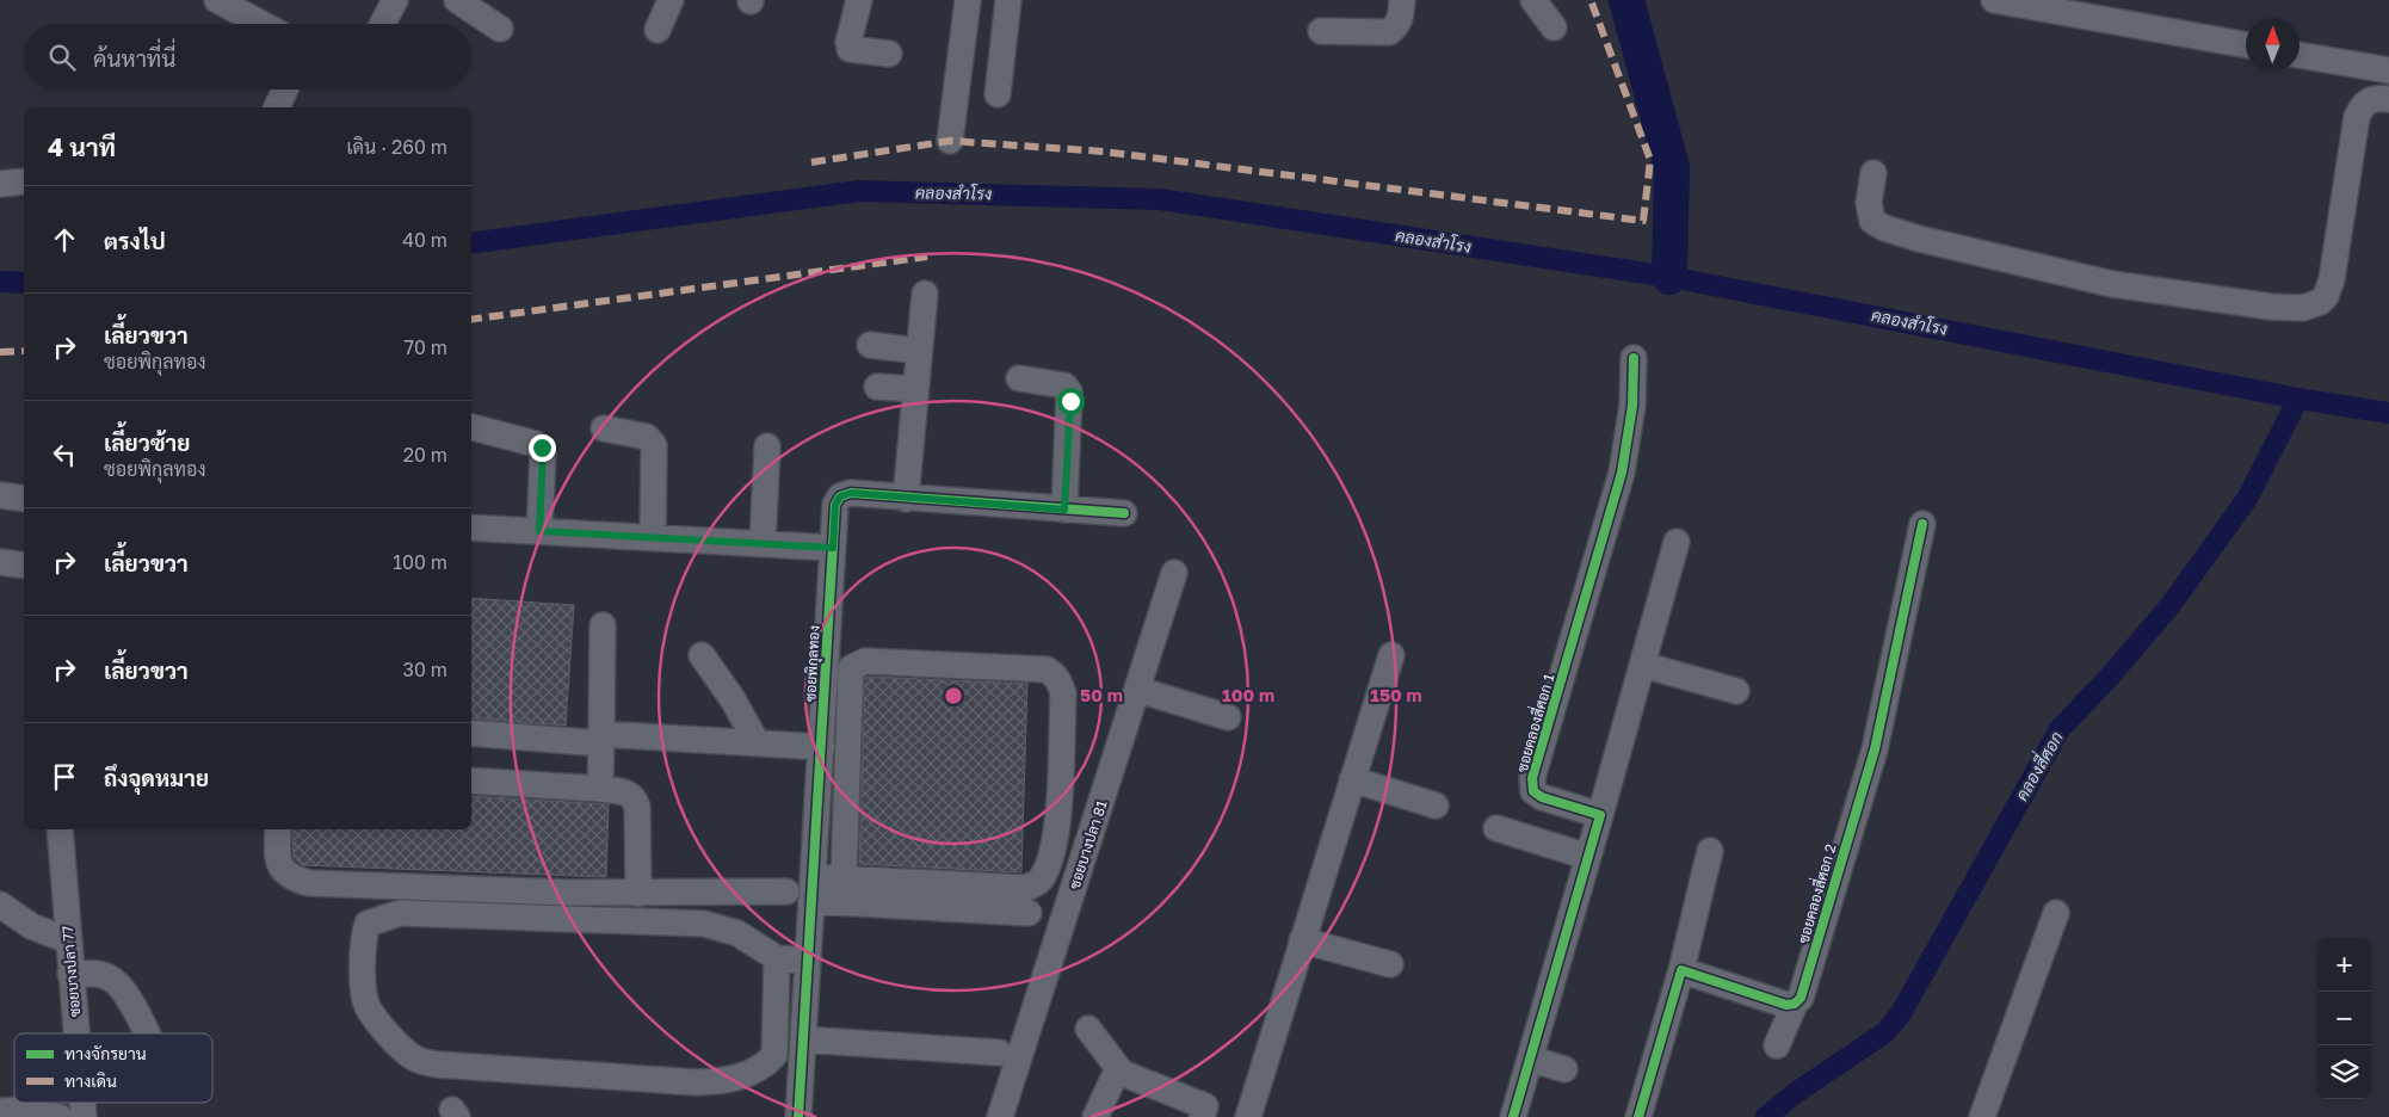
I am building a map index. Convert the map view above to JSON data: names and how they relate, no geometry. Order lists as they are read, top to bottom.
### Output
{
  "streets": {
    "street": [
      "ซอยพิกุลทอง",
      "ซอยคลองสี่ศอก 1",
      "ซอยบางปลา 81",
      "ซอยคลองสี่ศอก 2",
      "ซอยบางปลา 77"
    ]
  },
  "water": ["คลองสำโรง", "คลองสี่ศอก"],
  "legend": ["ทางจักรยาน", "ทางเดิน"],
  "north": "top",
  "page": {
    "search": "ค้นหาที่นี่",
    "heading": ["4 นาที", "เดิน · 260 m"],
    "list": [
      ["ตรงไป", "40 m"],
      ["เลี้ยวขวา", "ซอยพิกุลทอง", "70 m"],
      ["เลี้ยวซ้าย", "ซอยพิกุลทอง", "20 m"],
      ["เลี้ยวขวา", "100 m"],
      ["เลี้ยวขวา", "30 m"],
      "ถึงจุดหมาย"
    ],
    "map_buttons": ["+", "−"]
  },
  "rings": ["50 m", "100 m", "150 m"]
}
